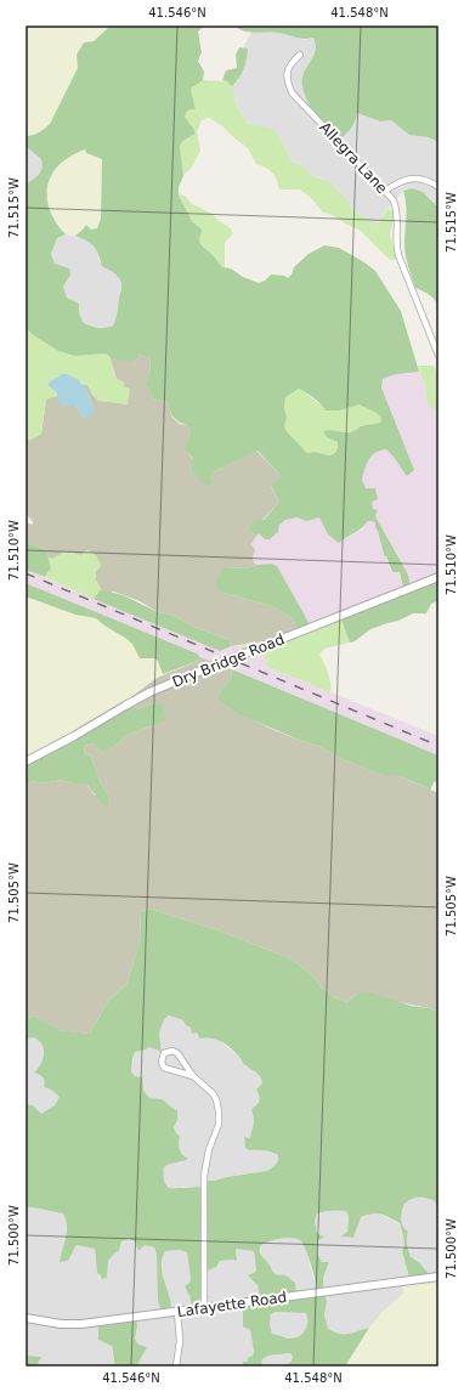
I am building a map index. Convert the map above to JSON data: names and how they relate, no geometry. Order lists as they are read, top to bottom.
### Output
{
  "streets": {
    "street": ["Allegra Lane", "Dry Bridge Road", "Lafayette Road"]
  },
  "coordinates": [
    "41.546°N",
    "41.548°N",
    "71.515°W",
    "71.510°W",
    "71.505°W",
    "71.500°W"
  ]
}
